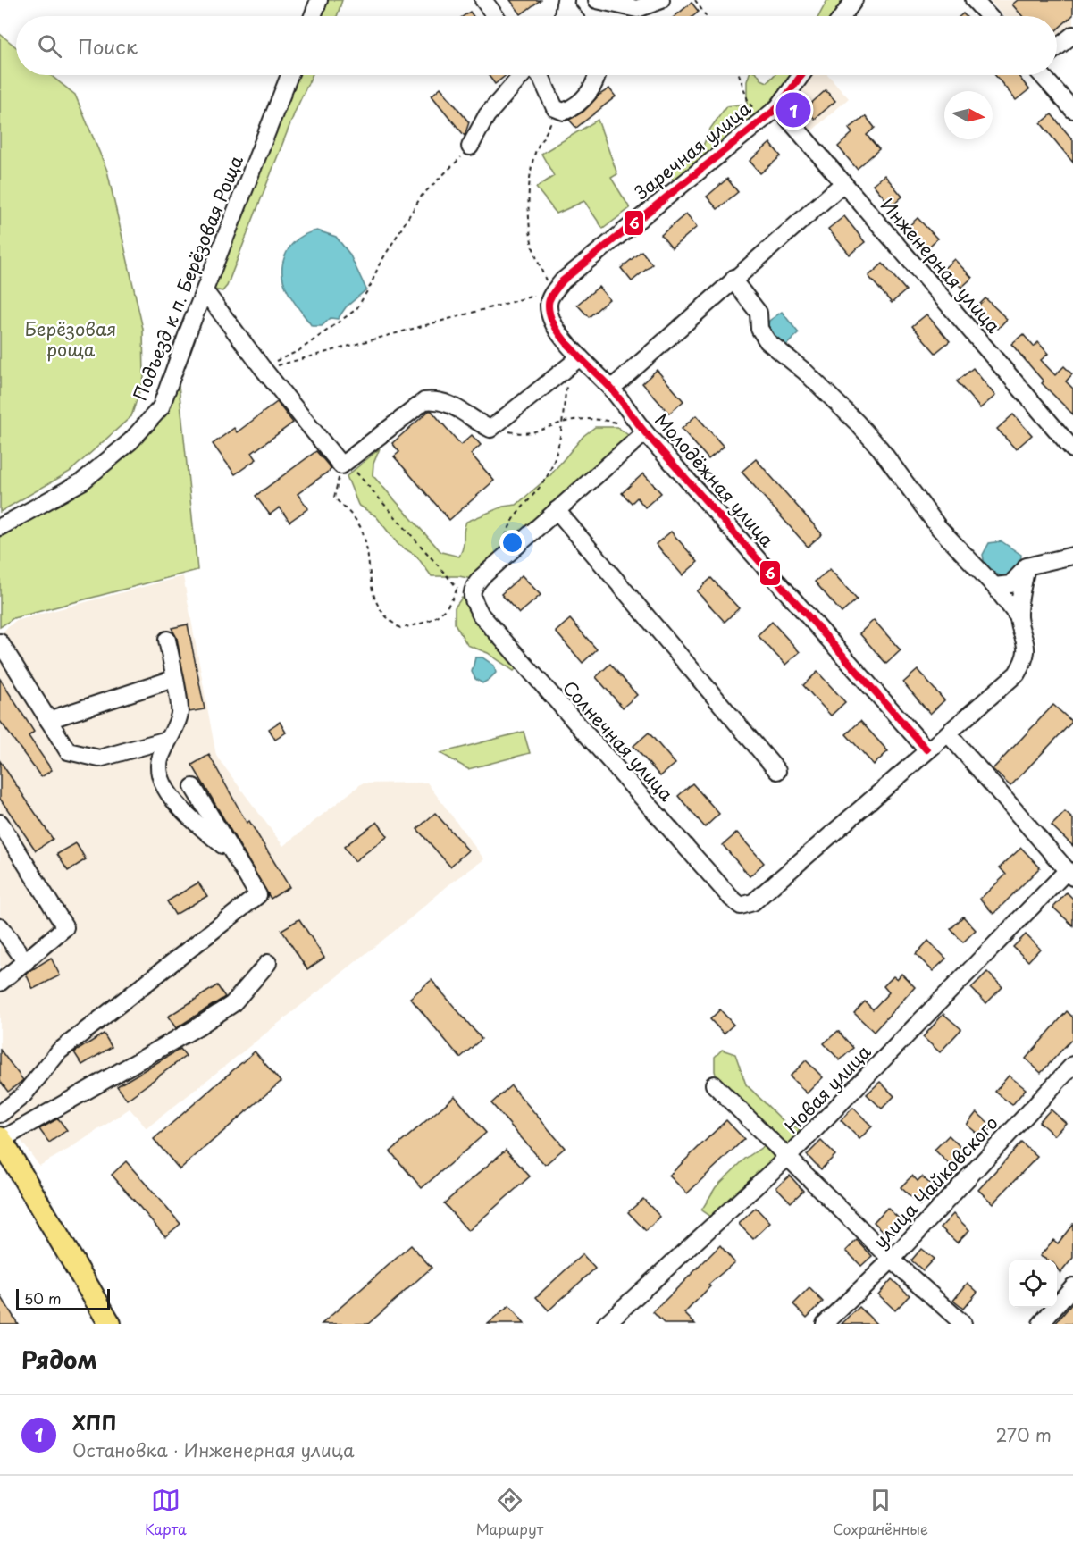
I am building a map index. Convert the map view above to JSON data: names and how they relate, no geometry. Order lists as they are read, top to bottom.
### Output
{
  "streets": {
    "street": [
      "Заречная улица",
      "Инженерная улица",
      "Подъезд к п. Берёзовая Роща",
      "Молодёжная улица",
      "Солнечная улица",
      "Новая улица",
      "улица Чайковского"
    ]
  },
  "crossings": [
    ["Заречная улица", "Инженерная улица"],
    ["Заречная улица", "Молодёжная улица"],
    ["Молодёжная улица", "Солнечная улица"]
  ],
  "parks": ["Берёзовая роща"],
  "lines": ["transit line 6"],
  "scale_bar": "50 m",
  "north": "right",
  "page": {
    "search": "Поиск",
    "pins": "1",
    "scale": "50 m",
    "heading": "Рядом",
    "list": [
      {
        "mark": "1",
        "name": "ХПП",
        "note": "Остановка · Инженерная улица",
        "value": "270 m"
      }
    ],
    "nav": ["Карта", "Маршрут", "Сохранённые"]
  }
}
